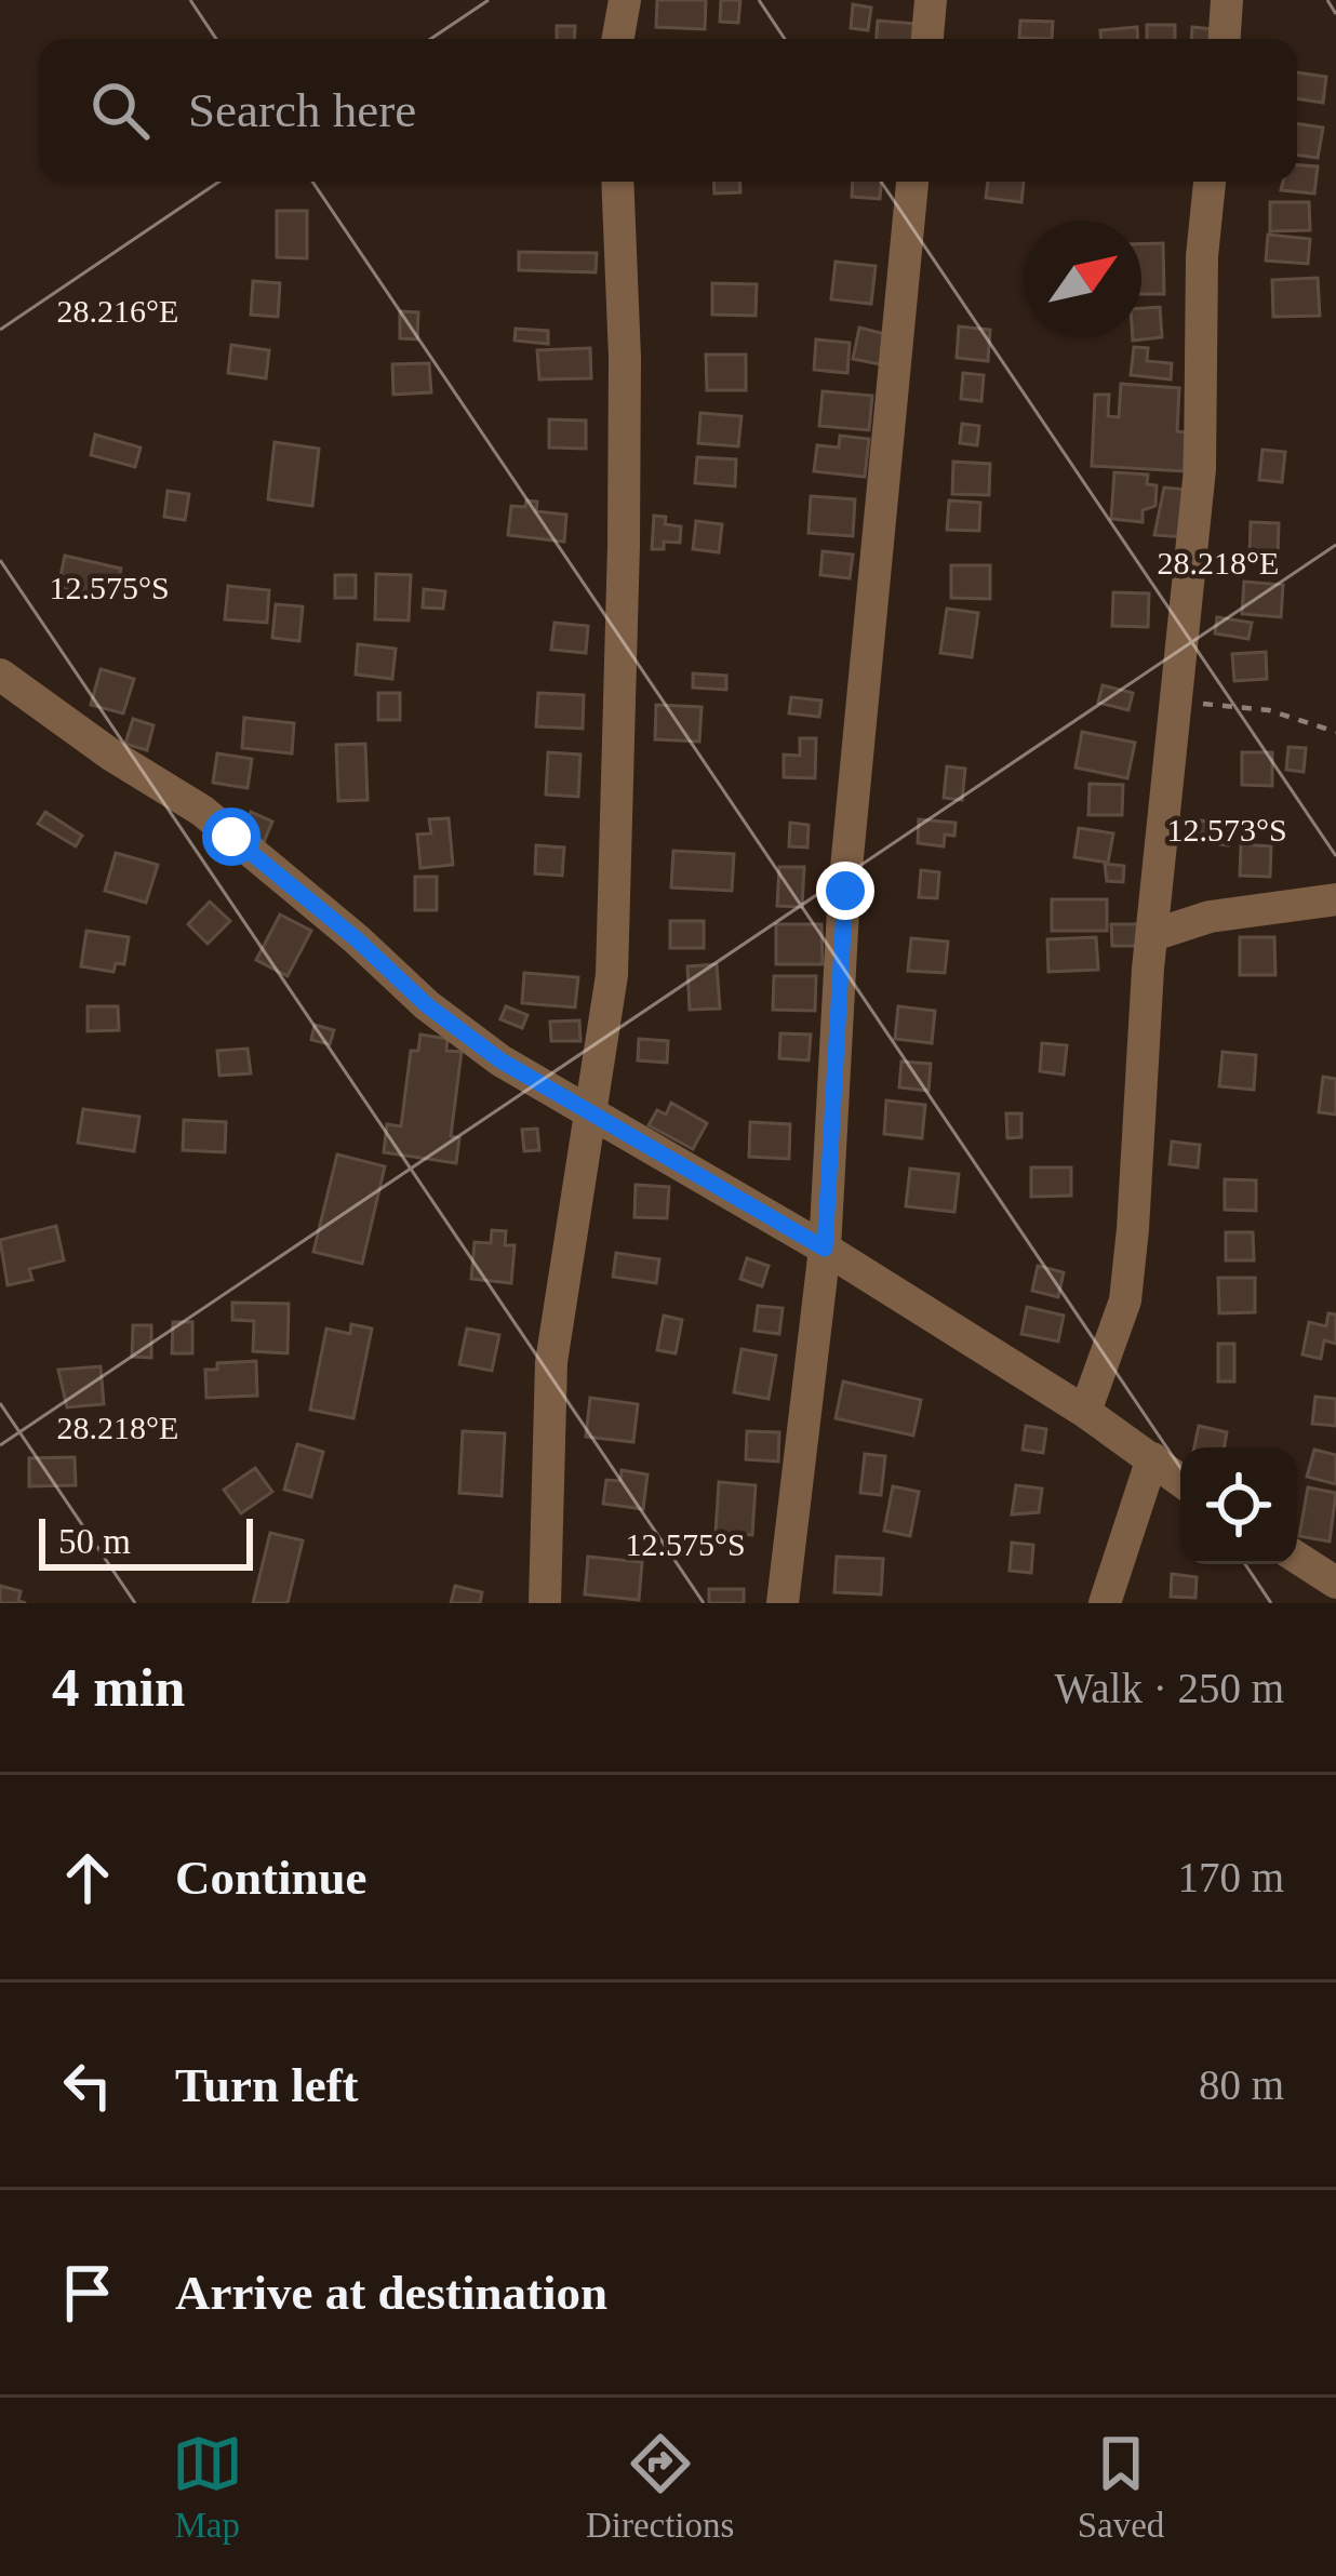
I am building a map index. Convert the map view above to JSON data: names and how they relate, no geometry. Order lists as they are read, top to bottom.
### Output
{
  "scale_bar": "50 m",
  "north": "top right",
  "page": {
    "search": "Search here",
    "scale": "50 m",
    "heading": ["4 min", "Walk · 250 m"],
    "list": [
      ["Continue", "170 m"],
      ["Turn left", "80 m"],
      "Arrive at destination"
    ],
    "nav": ["Map", "Directions", "Saved"]
  },
  "coordinates": [
    "28.216°E",
    "28.218°E",
    "12.575°S",
    "12.573°S"
  ]
}
